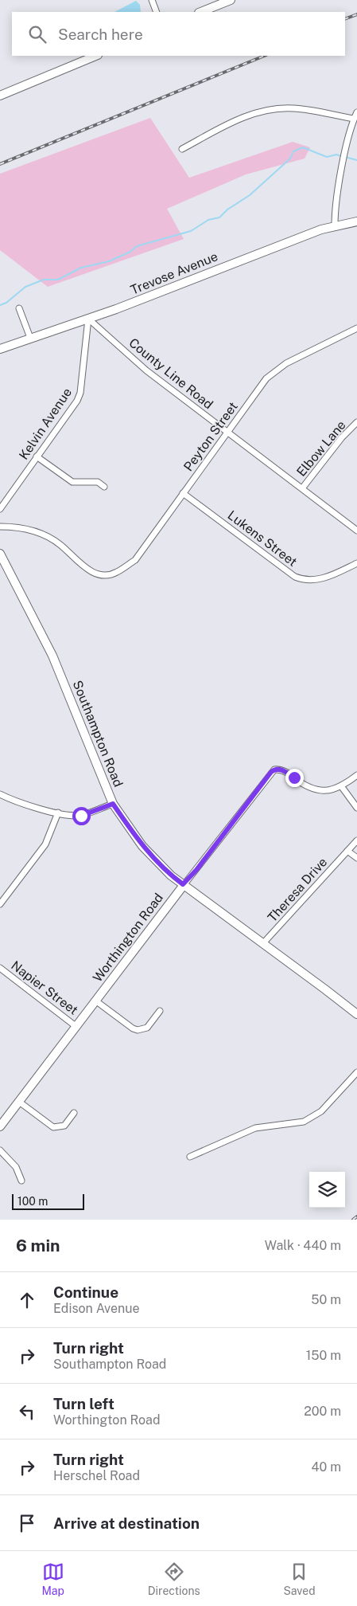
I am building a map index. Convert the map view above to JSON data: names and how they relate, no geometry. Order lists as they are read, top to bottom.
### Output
{
  "streets": {
    "street": [
      "Trevose Avenue",
      "County Line Road",
      "Kelvin Avenue",
      "Peyton Street",
      "Elbow Lane",
      "Lukens Street",
      "Southampton Road",
      "Theresa Drive",
      "Worthington Road",
      "Napier Street"
    ]
  },
  "crossings": [
    ["Trevose Avenue", "County Line Road"],
    ["Trevose Avenue", "Kelvin Avenue"],
    ["County Line Road", "Kelvin Avenue"],
    ["County Line Road", "Peyton Street"],
    ["County Line Road", "Elbow Lane"],
    ["Peyton Street", "Lukens Street"],
    ["Southampton Road", "Theresa Drive"],
    ["Southampton Road", "Worthington Road"],
    ["Worthington Road", "Napier Street"]
  ],
  "scale_bar": "100 m",
  "page": {
    "search": "Search here",
    "scale": "100 m",
    "heading": ["6 min", "Walk · 440 m"],
    "list": [
      ["Continue", "Edison Avenue", "50 m"],
      ["Turn right", "Southampton Road", "150 m"],
      ["Turn left", "Worthington Road", "200 m"],
      ["Turn right", "Herschel Road", "40 m"],
      "Arrive at destination"
    ],
    "nav": ["Map", "Directions", "Saved"]
  }
}
